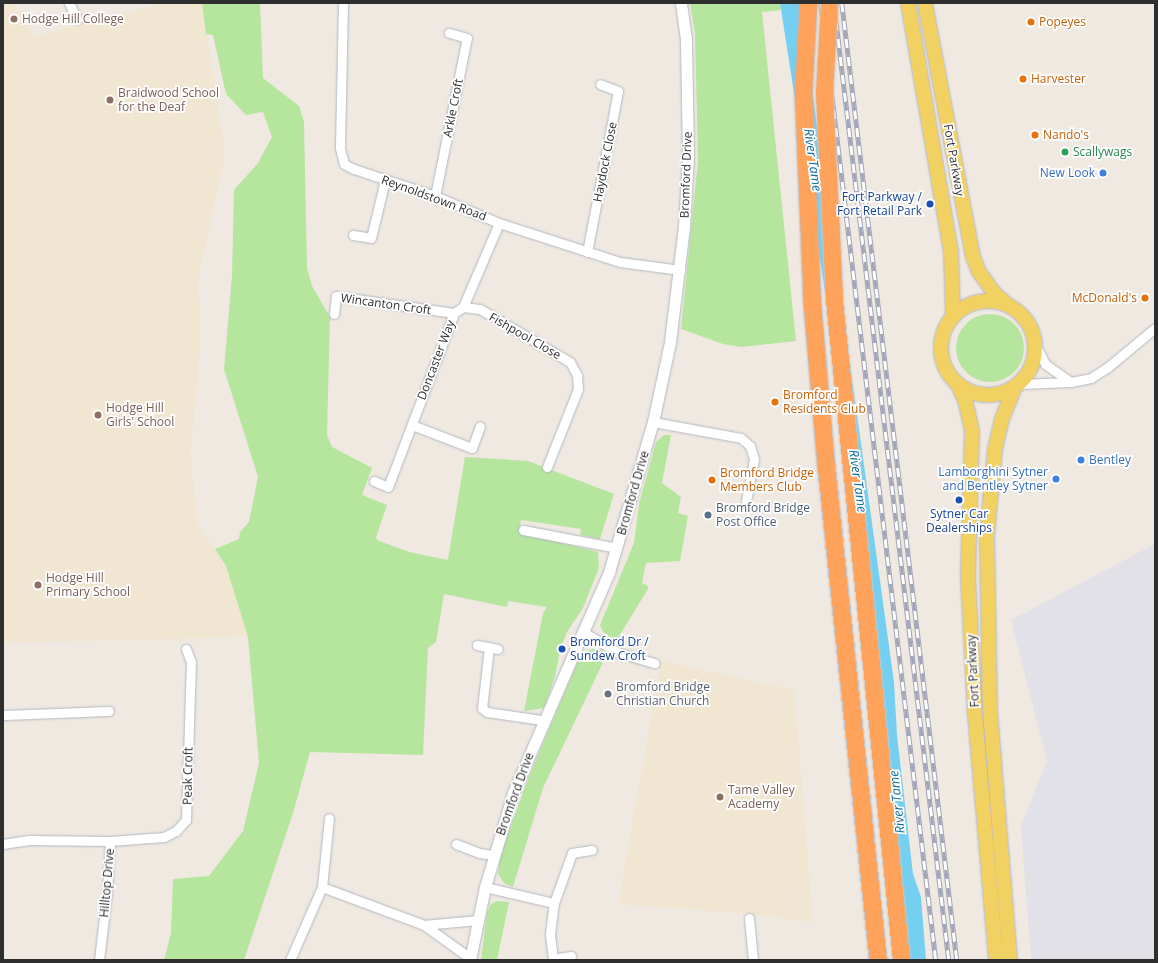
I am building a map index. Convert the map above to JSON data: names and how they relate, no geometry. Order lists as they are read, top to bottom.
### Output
{
  "streets": {
    "main road": ["Fort Parkway"],
    "street": [
      "Arkle Croft",
      "Haydock Close",
      "Bromford Drive",
      "Reynoldstown Road",
      "Wincanton Croft",
      "Fishpool Close",
      "Doncaster Way",
      "Peak Croft",
      "Hilltop Drive"
    ]
  },
  "crossings": [
    ["Arkle Croft", "Reynoldstown Road"],
    ["Haydock Close", "Reynoldstown Road"],
    ["Bromford Drive", "Reynoldstown Road"],
    ["Reynoldstown Road", "Doncaster Way"],
    ["Wincanton Croft", "Doncaster Way"],
    ["Fishpool Close", "Doncaster Way"],
    ["Peak Croft", "Hilltop Drive"]
  ],
  "water": ["River Tame"],
  "places": [
    "Hodge Hill College",
    "Popeyes",
    "Harvester",
    "Braidwood School for the Deaf",
    "Nando's",
    "Scallywags",
    "New Look",
    "Fort Parkway / Fort Retail Park",
    "McDonald's",
    "Bromford Residents Club",
    "Hodge Hill Girls' School",
    "Bentley",
    "Lamborghini Sytner and Bentley Sytner",
    "Bromford Bridge Members Club",
    "Sytner Car Dealerships",
    "Bromford Bridge Post Office",
    "Hodge Hill Primary School",
    "Bromford Dr / Sundew Croft",
    "Bromford Bridge Christian Church",
    "Tame Valley Academy"
  ]
}
